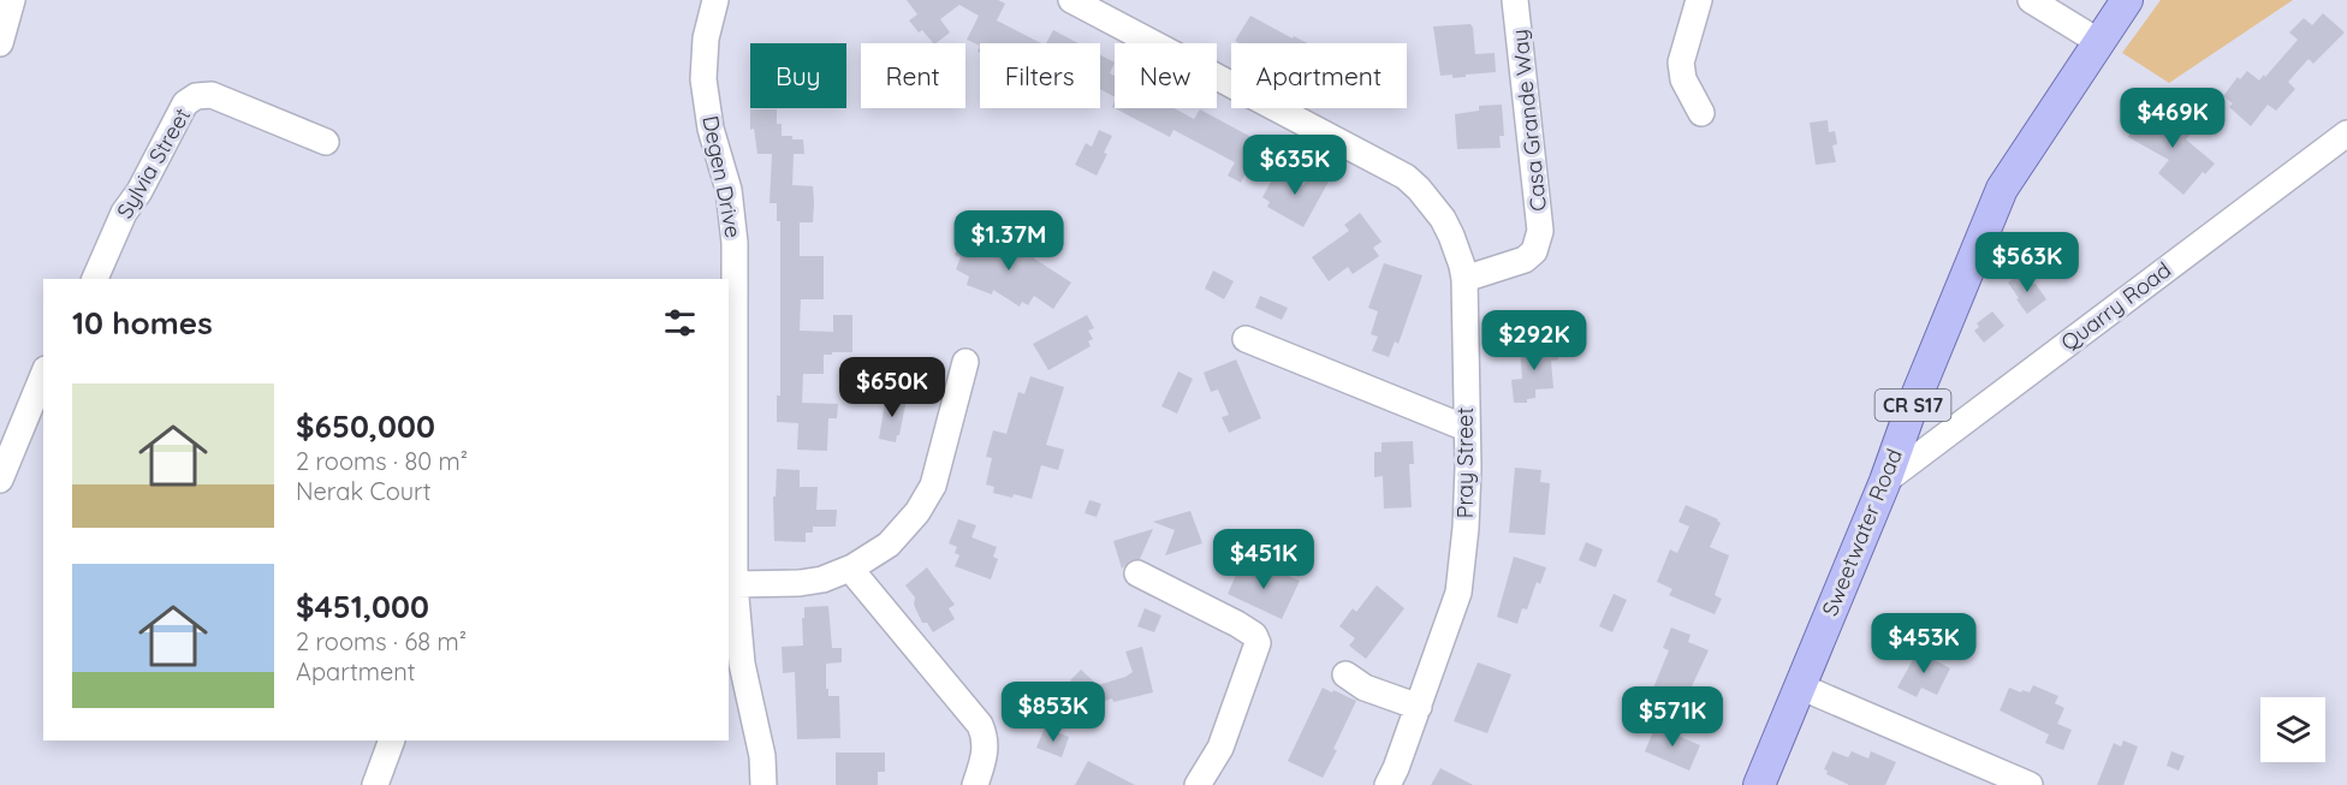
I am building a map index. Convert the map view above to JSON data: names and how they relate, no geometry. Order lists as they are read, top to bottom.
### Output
{
  "streets": {
    "main road": ["CR S17", "Sweetwater Road"],
    "street": [
      "Casa Grande Way",
      "Sylvia Street",
      "Degen Drive",
      "Quarry Road",
      "Pray Street"
    ]
  },
  "crossings": [
    ["Casa Grande Way", "Pray Street"],
    ["Quarry Road", "Sweetwater Road"]
  ],
  "page": {
    "chip": [
      "Buy",
      "Rent",
      "Filters",
      "New",
      "Apartment"
    ],
    "price": [
      "$469K",
      "$635K",
      "$1.37M",
      "$563K",
      "$292K",
      "$650K",
      "$451K",
      "$453K",
      "$853K",
      "$571K"
    ],
    "heading": "10 homes",
    "list": [
      {
        "name": "$650,000",
        "note": "2 rooms · 80 m² · Nerak Court"
      },
      {
        "name": "$451,000",
        "note": "2 rooms · 68 m² · Apartment"
      }
    ]
  }
}
